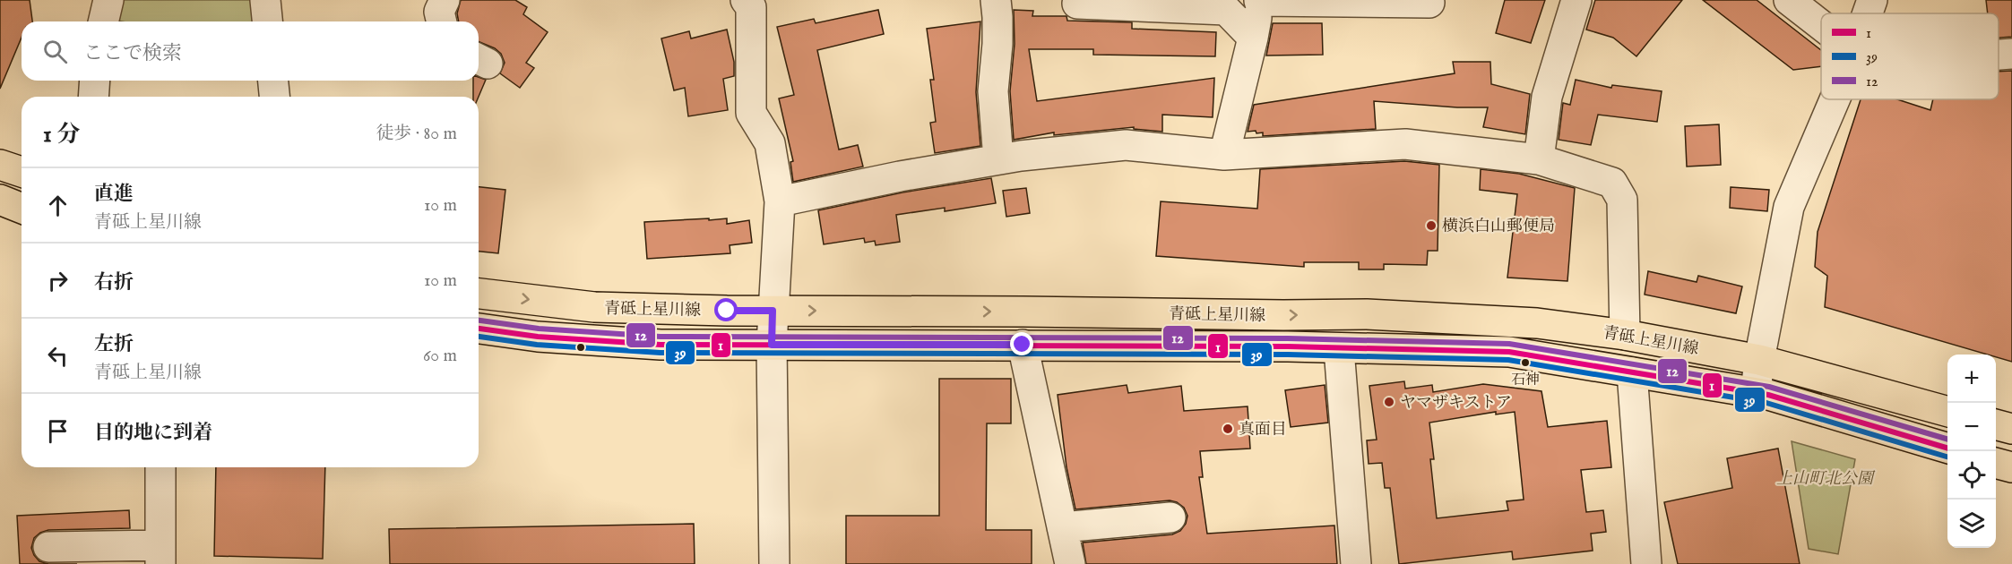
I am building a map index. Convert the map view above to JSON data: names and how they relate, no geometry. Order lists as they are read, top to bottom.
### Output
{
  "streets": {
    "main road": ["青砥上星川線"]
  },
  "parks": ["上山町北公園"],
  "places": [
    "横浜白山郵便局",
    "石神",
    "ヤマザキストア",
    "真面目"
  ],
  "lines": ["transit line 12", "transit line 1", "transit line 39"],
  "legend": ["1", "39", "12"],
  "page": {
    "search": "ここで検索",
    "heading": ["1 分", "徒歩 · 80 m"],
    "list": [
      ["直進", "青砥上星川線", "10 m"],
      ["右折", "10 m"],
      ["左折", "青砥上星川線", "60 m"],
      "目的地に到着"
    ],
    "map_buttons": ["+", "−"]
  }
}
